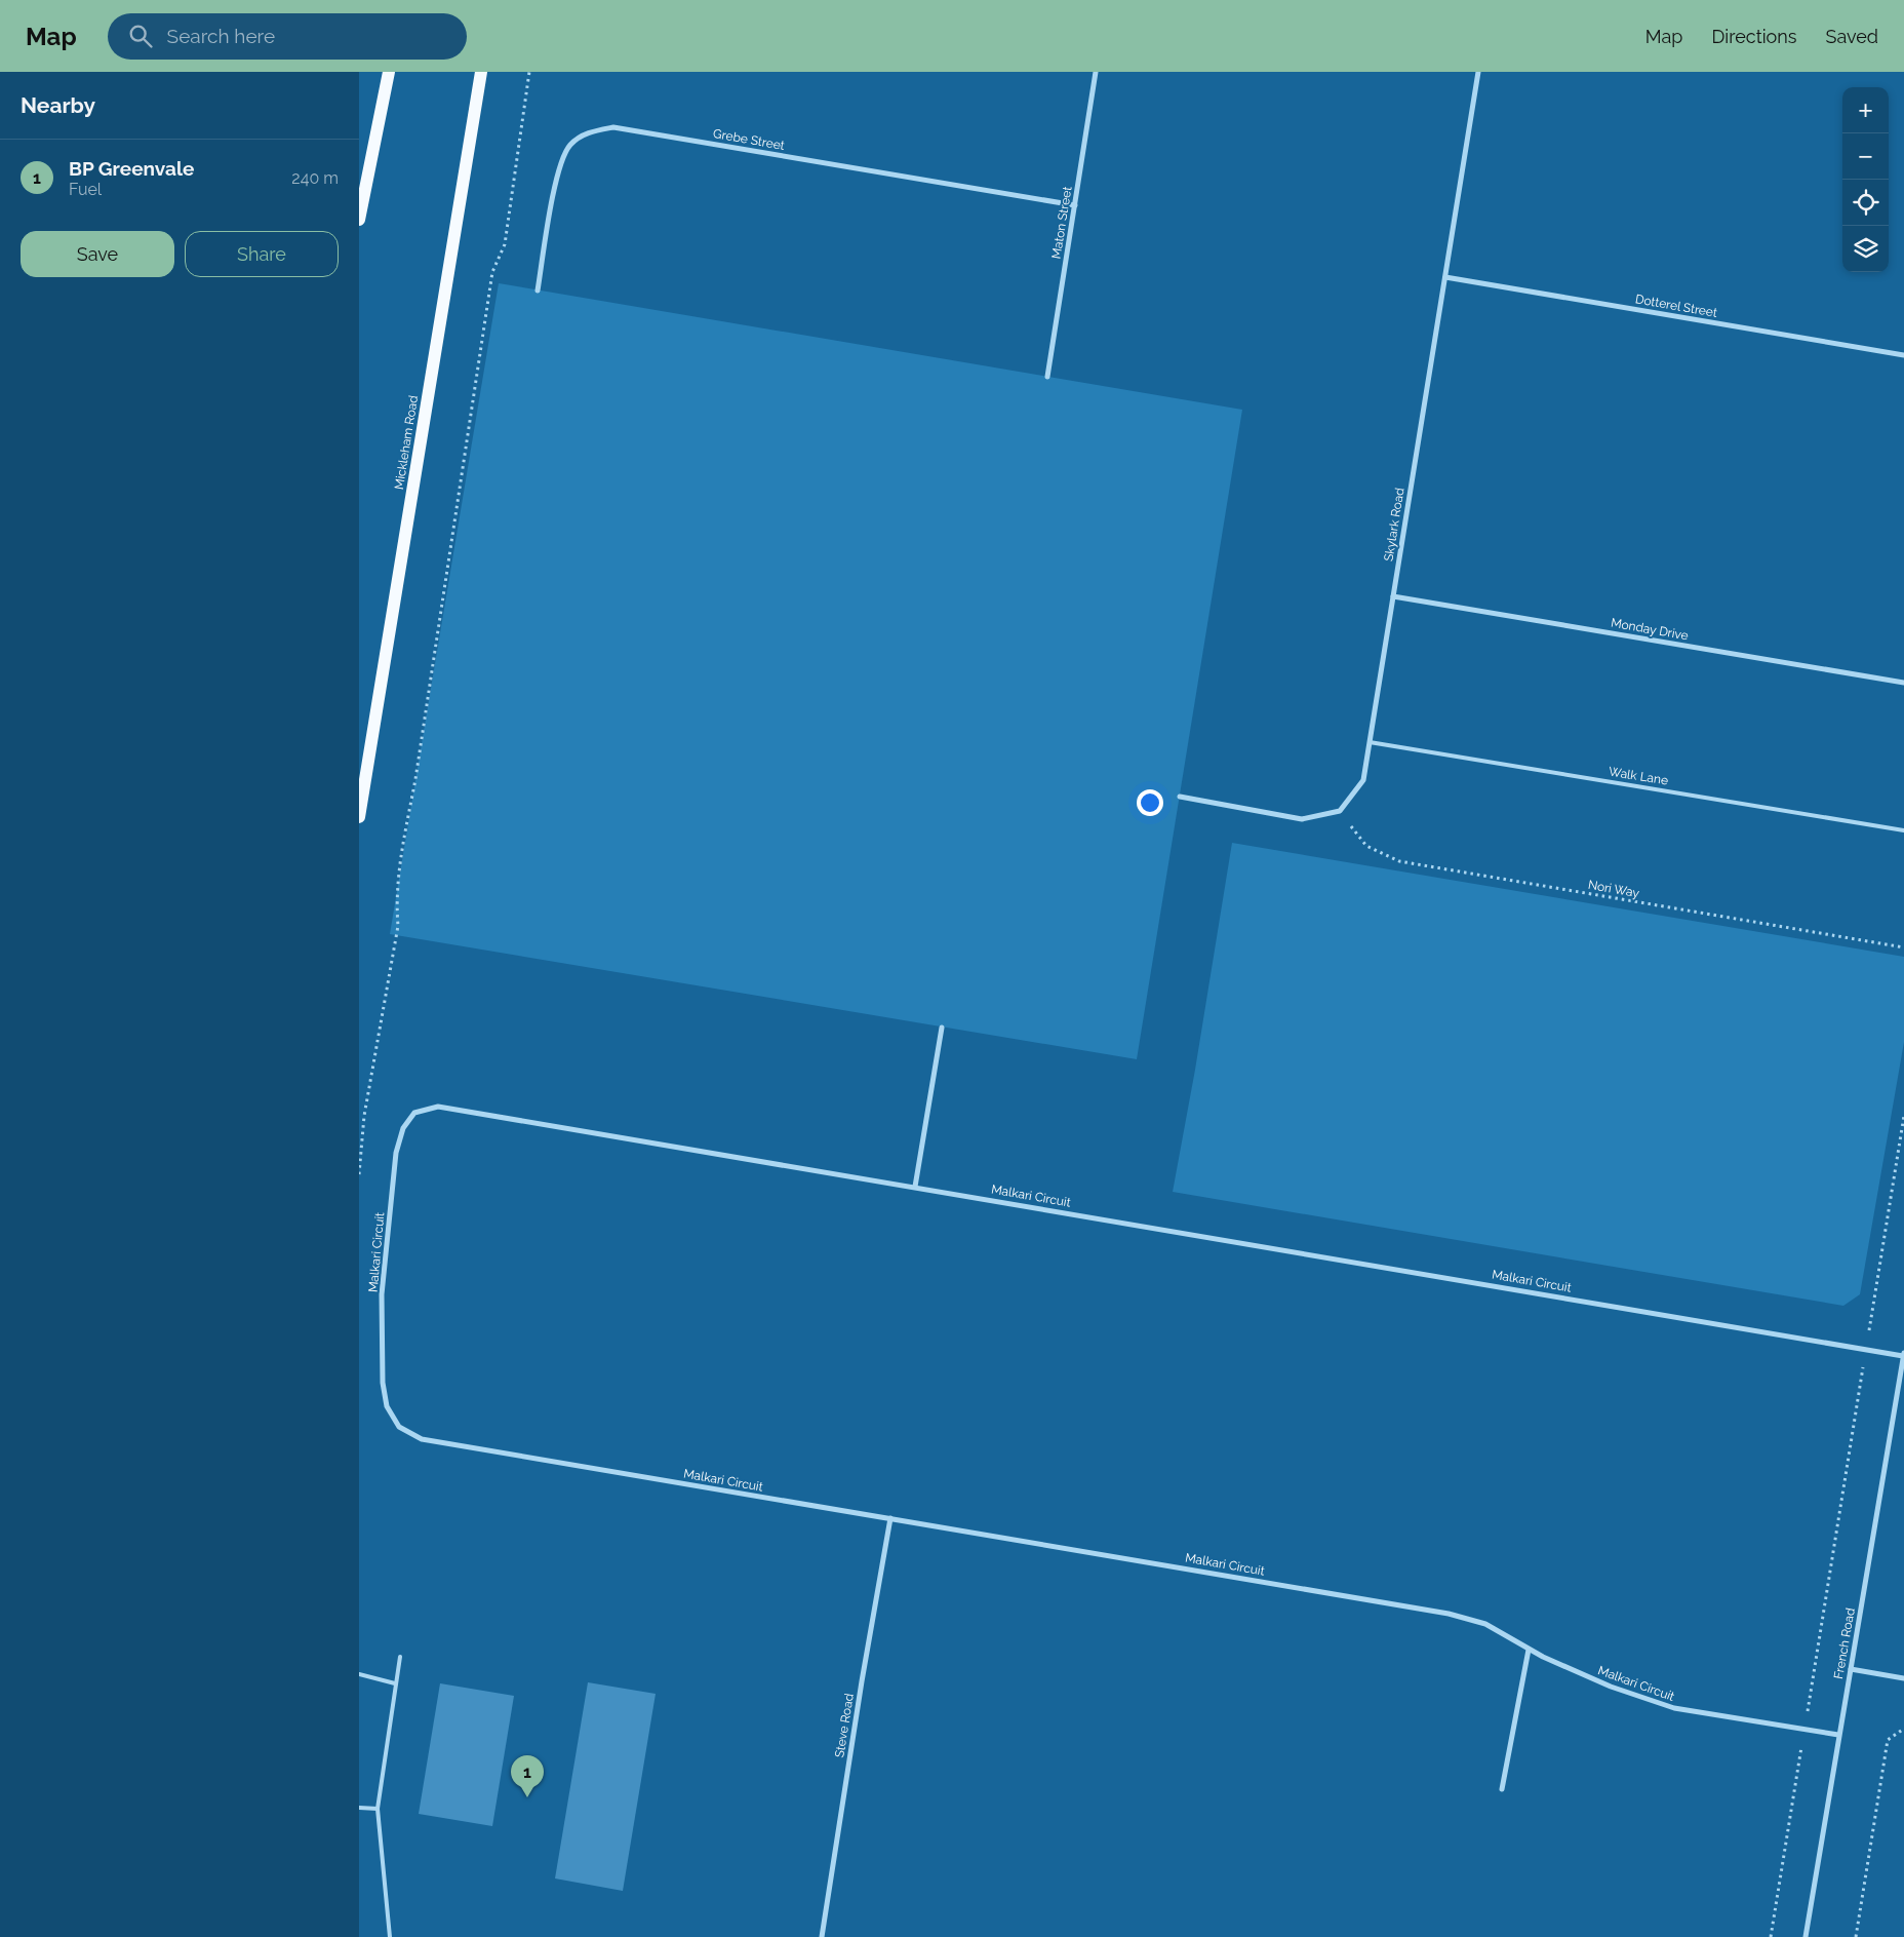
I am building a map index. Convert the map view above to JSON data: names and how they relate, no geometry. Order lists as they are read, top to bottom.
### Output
{
  "streets": {
    "main road": ["Mickleham Road"],
    "street": [
      "Grebe Street",
      "Maton Street",
      "Dotterel Street",
      "Skylark Road",
      "Monday Drive",
      "Malkari Circuit",
      "French Road",
      "Steve Road"
    ],
    "lane": ["Walk Lane"],
    "path": ["Nori Way"]
  },
  "crossings": [
    ["Grebe Street", "Maton Street"],
    ["Dotterel Street", "Skylark Road"],
    ["Skylark Road", "Monday Drive"],
    ["Skylark Road", "Walk Lane"],
    ["Skylark Road", "Nori Way"],
    ["Malkari Circuit", "French Road"],
    ["Malkari Circuit", "Steve Road"]
  ],
  "page": {
    "header": "Map",
    "search": "Search here",
    "nav": ["Map", "Directions", "Saved"],
    "heading": "Nearby",
    "map_buttons": ["+", "−"],
    "list": [
      {
        "mark": "1",
        "name": "BP Greenvale",
        "note": "Fuel",
        "value": "240 m"
      }
    ],
    "buttons": ["Save", "Share"],
    "pins": "1"
  }
}
